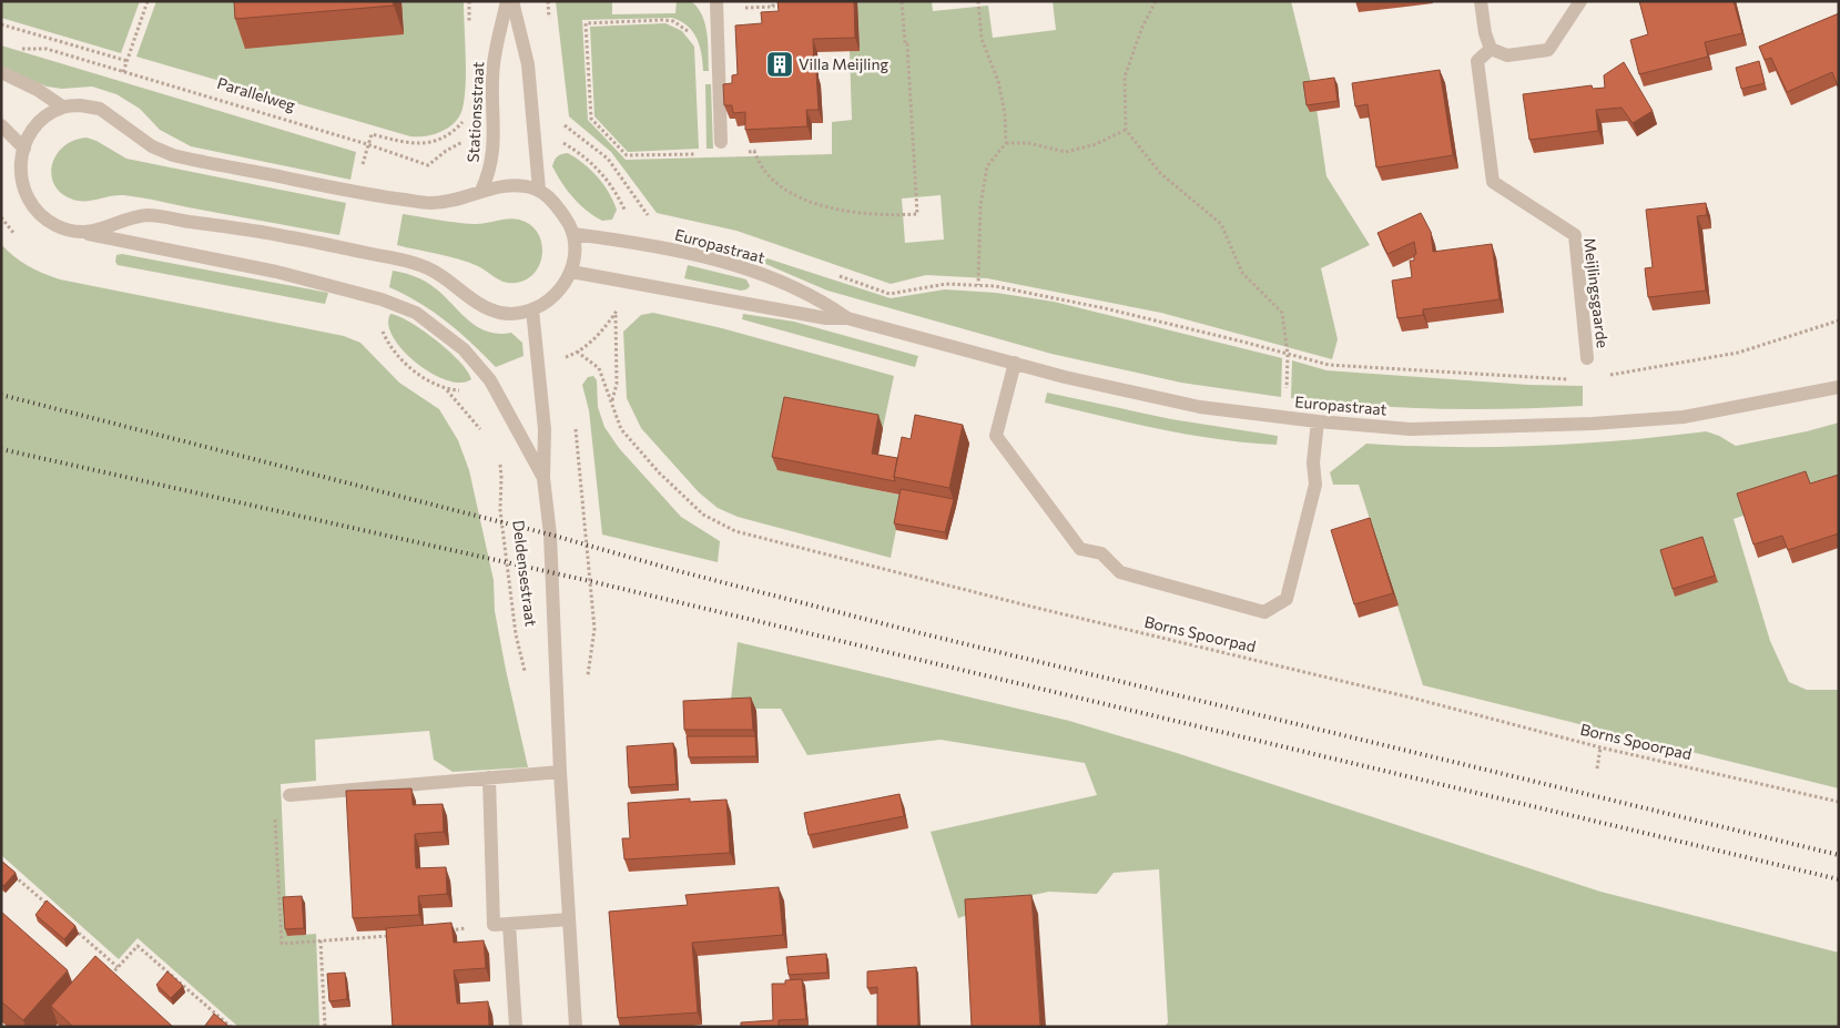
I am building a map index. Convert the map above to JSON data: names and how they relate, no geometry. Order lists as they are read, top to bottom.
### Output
{
  "streets": {
    "street": [
      "Stationsstraat",
      "Europastraat",
      "Meijlingsgaarde",
      "Deldensestraat"
    ],
    "path": ["Parallelweg", "Borns Spoorpad"]
  },
  "crossings": [
    ["Parallelweg", "Stationsstraat"]
  ],
  "places": {
    "building": ["Villa Meijling"]
  }
}
